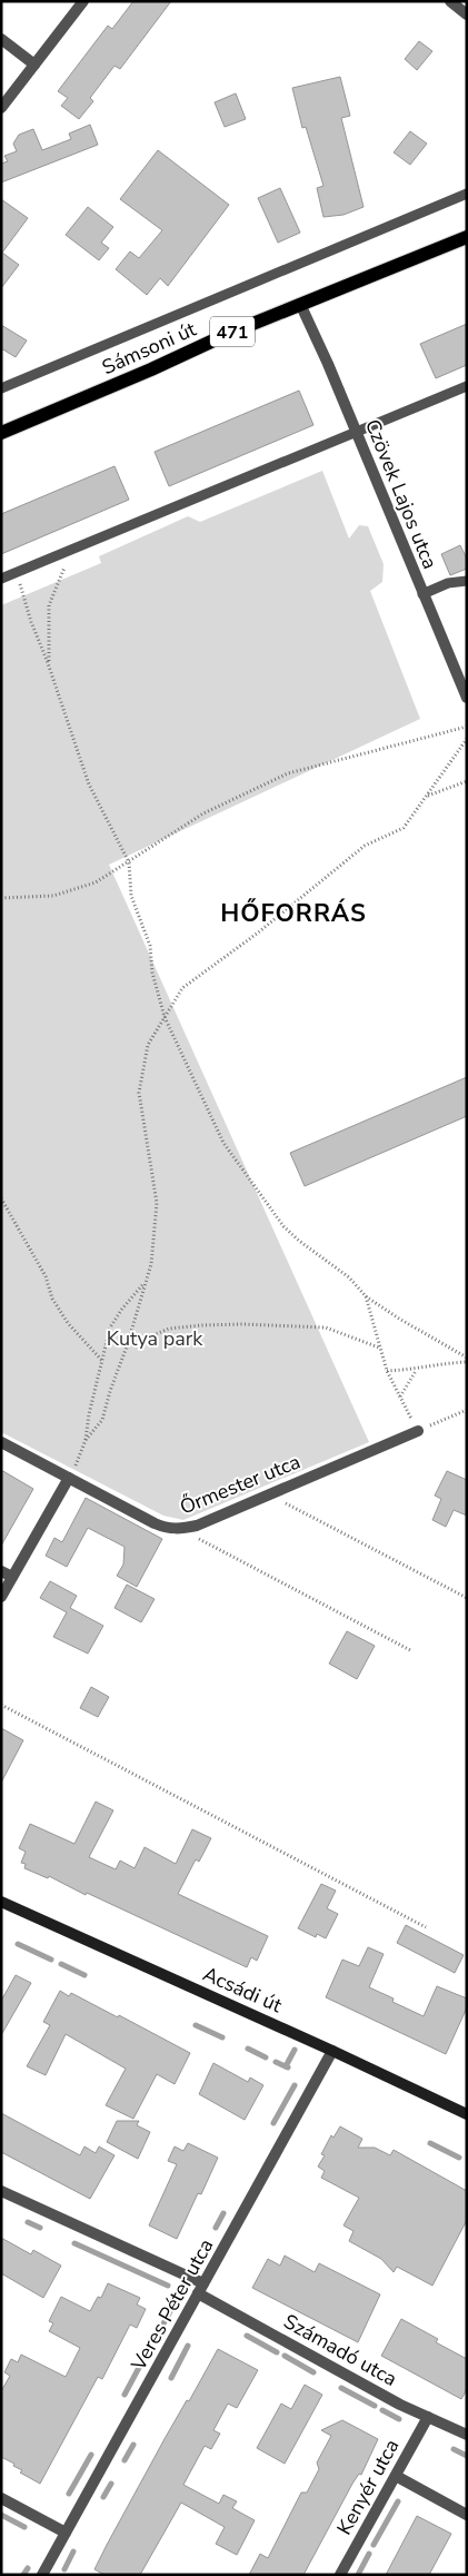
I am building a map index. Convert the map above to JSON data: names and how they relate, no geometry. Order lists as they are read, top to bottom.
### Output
{
  "streets": {
    "main road": ["471", "Sámsoni út", "Acsádi út"],
    "street": [
      "Czövek Lajos utca",
      "Őrmester utca",
      "Veres Péter utca",
      "Számadó utca",
      "Kenyér utca"
    ]
  },
  "crossings": [
    ["Sámsoni út", "Czövek Lajos utca"],
    ["Acsádi út", "Veres Péter utca"],
    ["Veres Péter utca", "Számadó utca"],
    ["Számadó utca", "Kenyér utca"]
  ],
  "districts": ["HŐFORRÁS"],
  "parks": ["Kutya park"]
}
